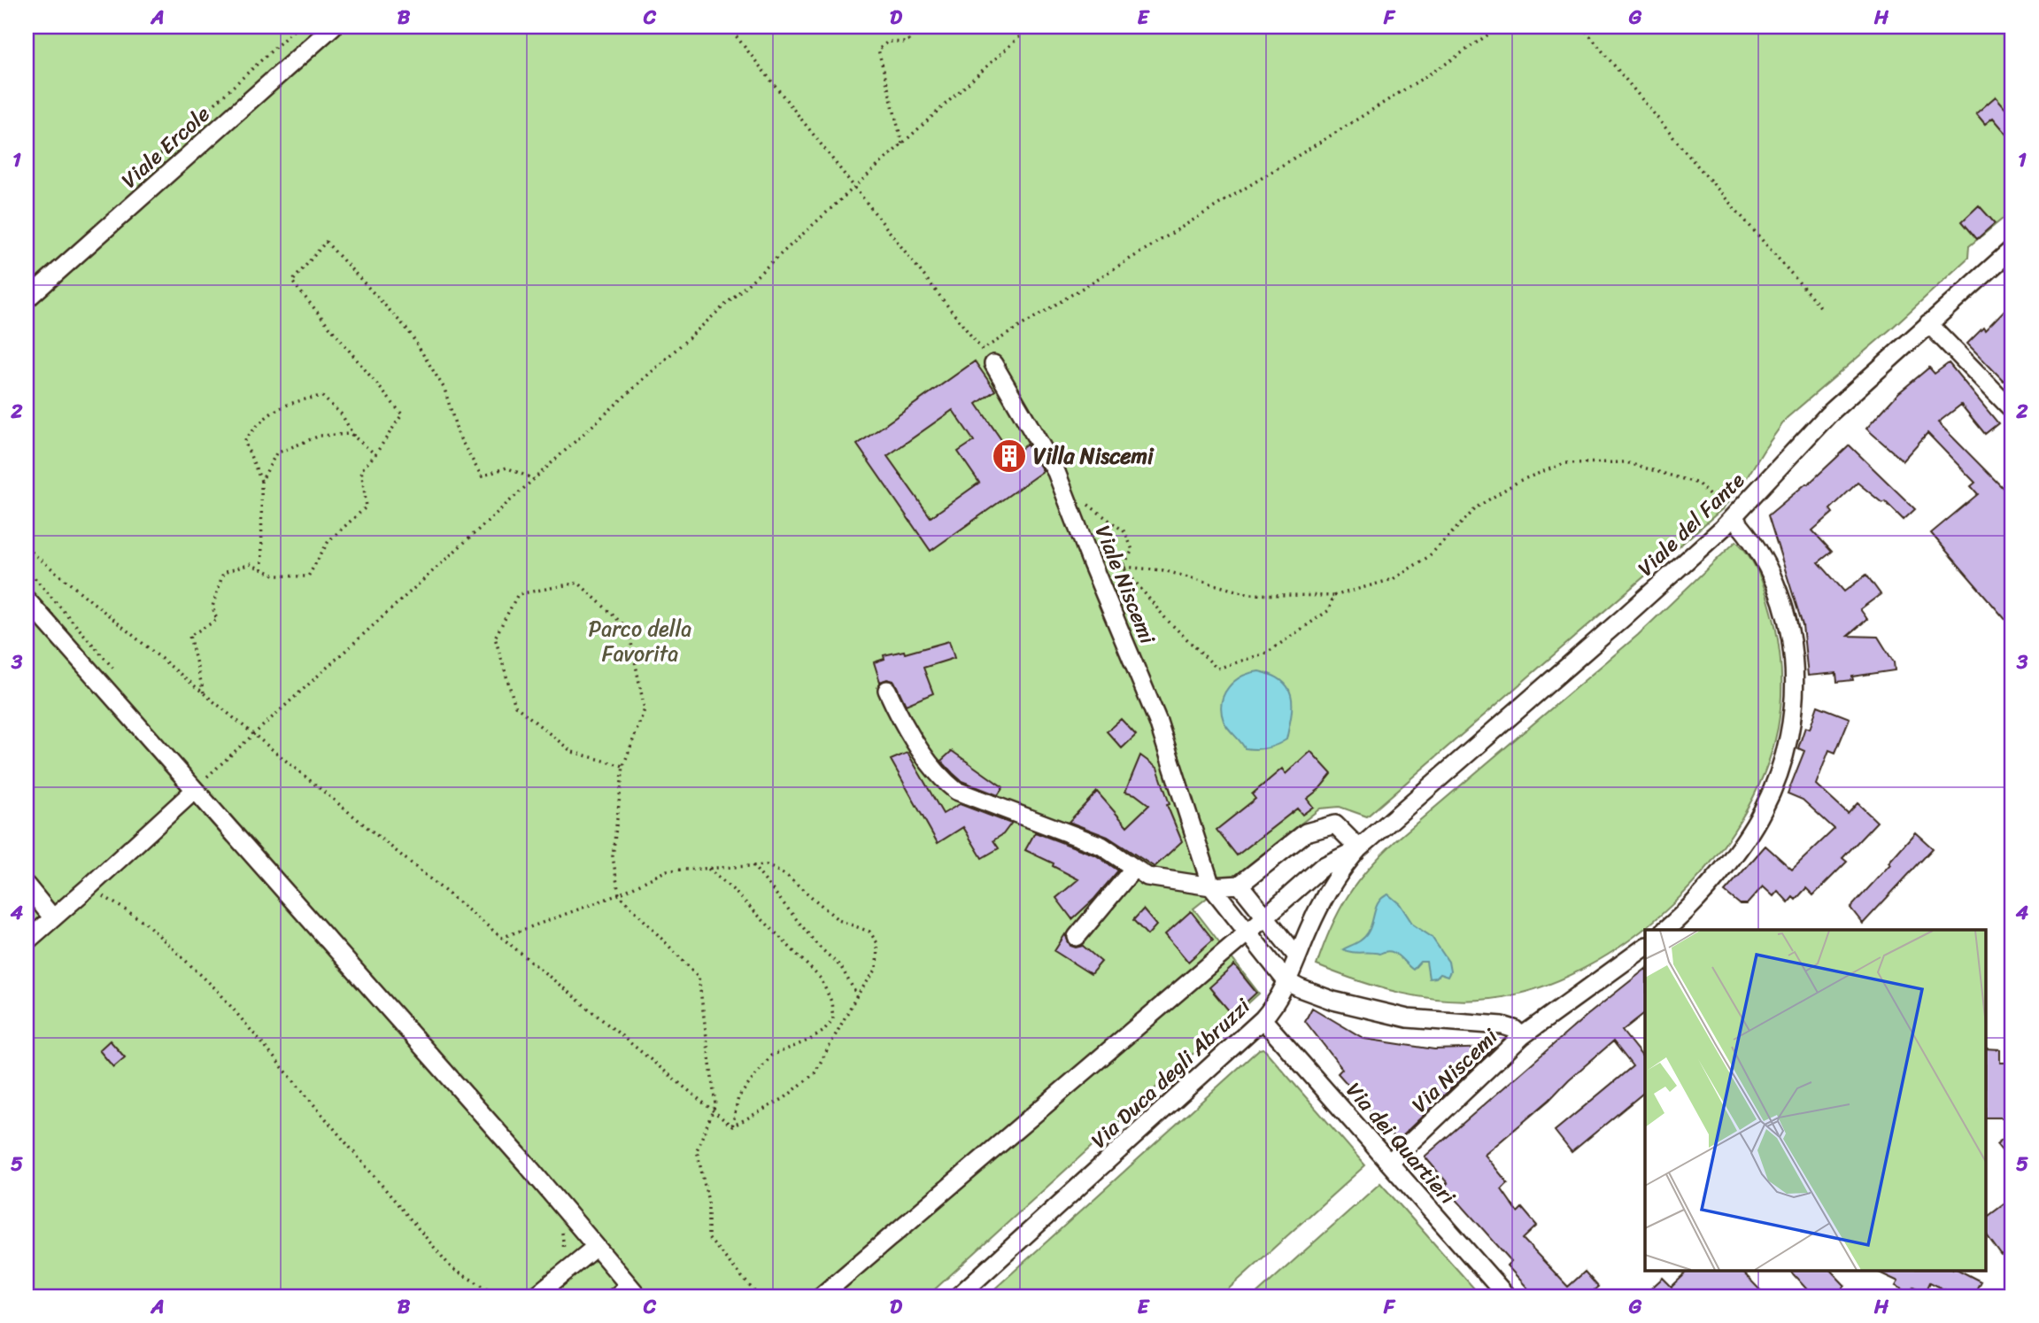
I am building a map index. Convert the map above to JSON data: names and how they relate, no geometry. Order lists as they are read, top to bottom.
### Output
{
  "streets": {
    "street": [
      "Viale Ercole",
      "Viale del Fante",
      "Viale Niscemi",
      "Via Niscemi",
      "Via Duca degli Abruzzi",
      "Via dei Quartieri"
    ]
  },
  "crossings": [
    ["Viale del Fante", "Via Duca degli Abruzzi"],
    ["Via Niscemi", "Via dei Quartieri"],
    ["Via Duca degli Abruzzi", "Via dei Quartieri"]
  ],
  "parks": ["Parco della Favorita"],
  "places": {
    "building": ["Villa Niscemi"]
  },
  "grid": {
    "columns": [
      "A",
      "B",
      "C",
      "D",
      "E",
      "F",
      "G",
      "H"
    ],
    "rows": [
      "1",
      "2",
      "3",
      "4",
      "5"
    ]
  }
}
